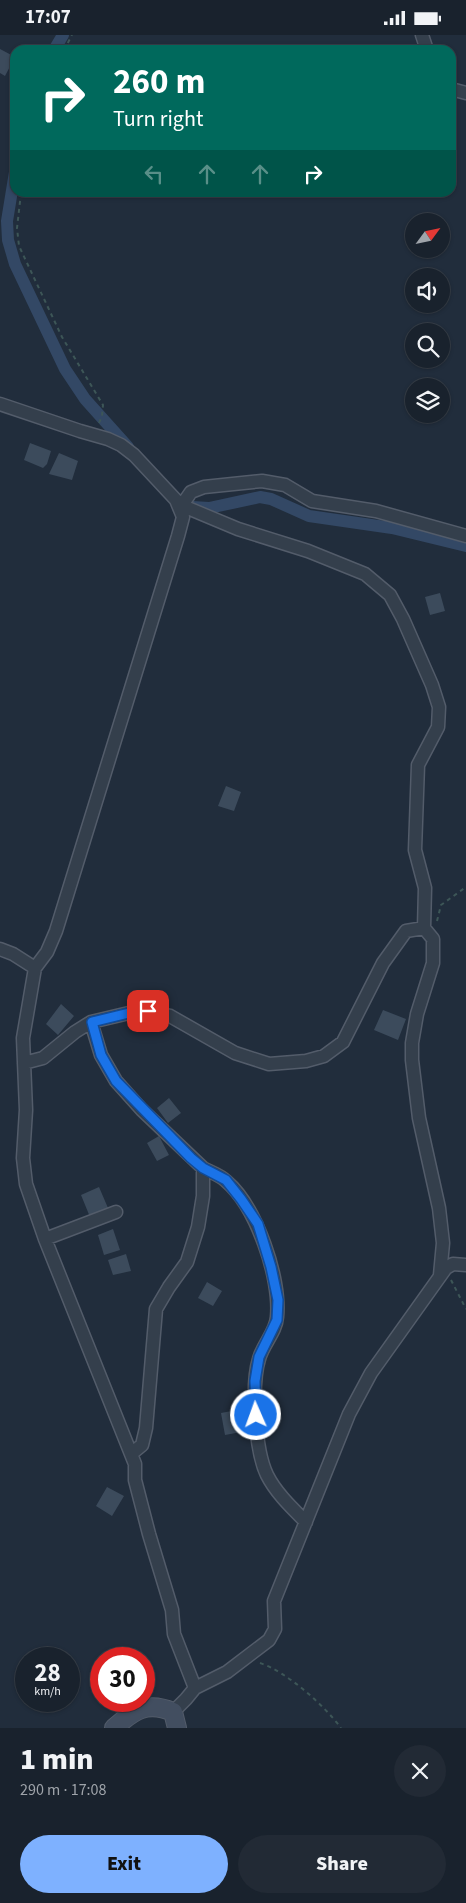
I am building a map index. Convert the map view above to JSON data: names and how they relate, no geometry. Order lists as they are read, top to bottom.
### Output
{
  "north": "top right",
  "page": {
    "status": "17:07",
    "turn": ["260 m", "Turn right"],
    "speed": "28 km/h",
    "limit": "30",
    "heading": ["1 min", "290 m · 17:08"],
    "buttons": ["Exit", "Share"]
  }
}
